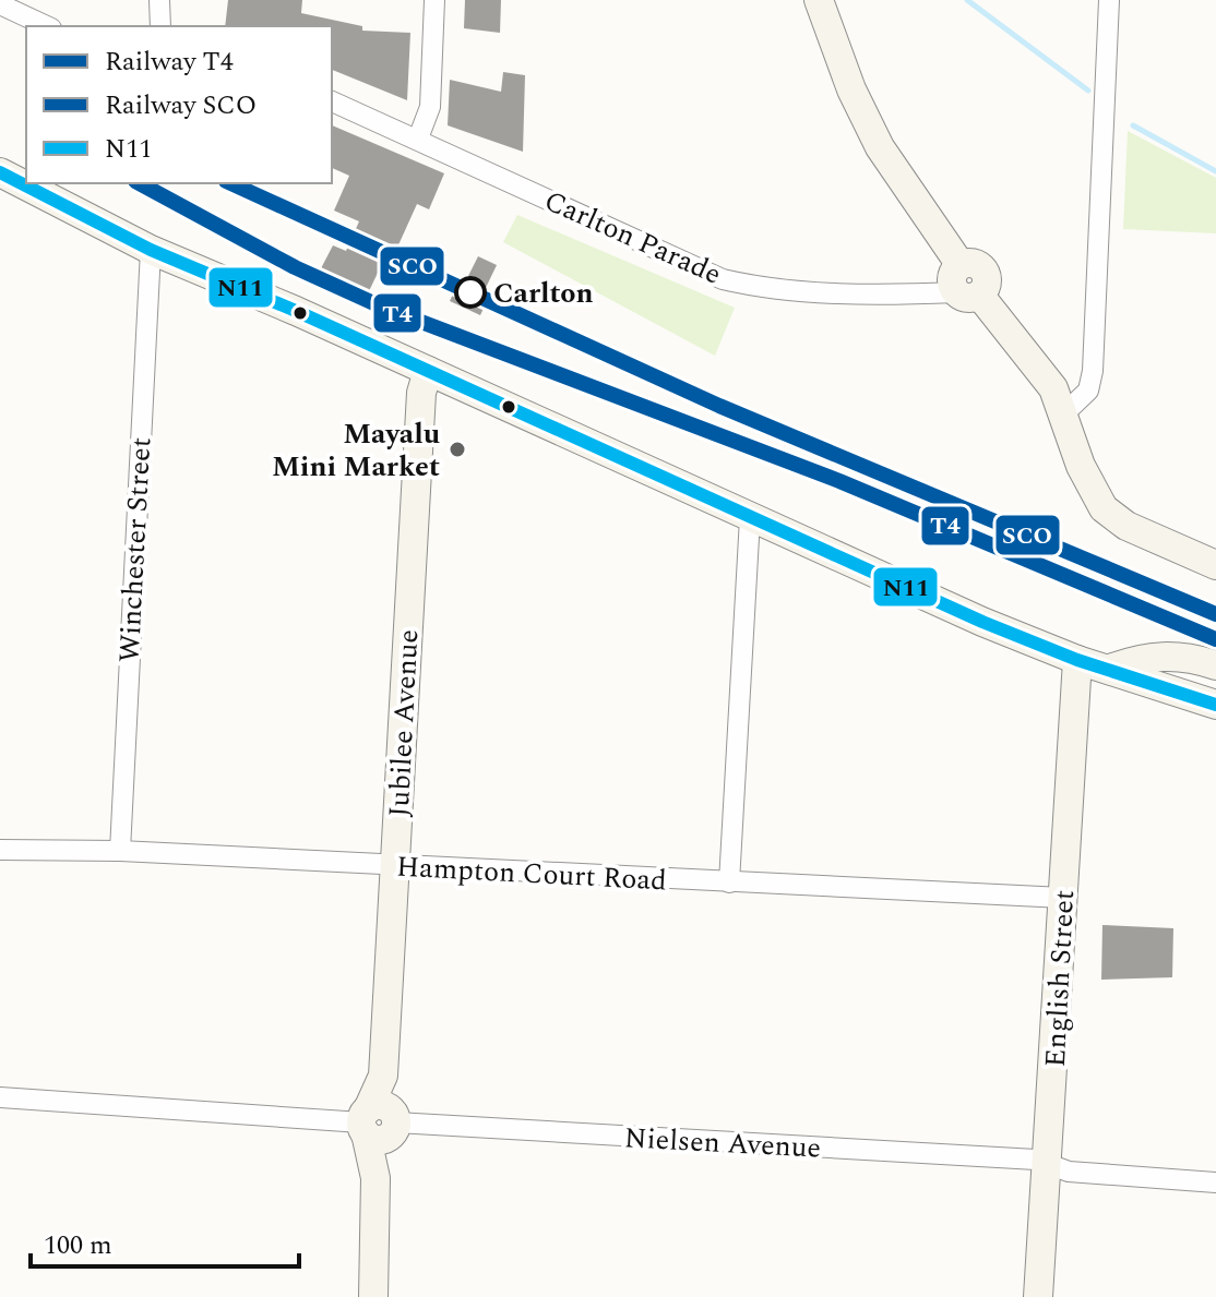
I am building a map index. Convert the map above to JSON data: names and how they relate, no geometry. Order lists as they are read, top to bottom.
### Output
{
  "streets": {
    "main road": ["Jubilee Avenue", "English Street"],
    "street": [
      "Carlton Parade",
      "Winchester Street",
      "Hampton Court Road",
      "Nielsen Avenue"
    ]
  },
  "crossings": [
    ["Winchester Street", "Hampton Court Road"],
    ["Jubilee Avenue", "Hampton Court Road"],
    ["Jubilee Avenue", "Nielsen Avenue"],
    ["Hampton Court Road", "English Street"],
    ["English Street", "Nielsen Avenue"]
  ],
  "places": ["Carlton", "Mayalu Mini Market"],
  "lines": ["transit line N11", "rail line T4", "rail line SCO"],
  "legend": ["Railway T4", "Railway SCO", "N11"],
  "scale_bar": "100 m"
}
